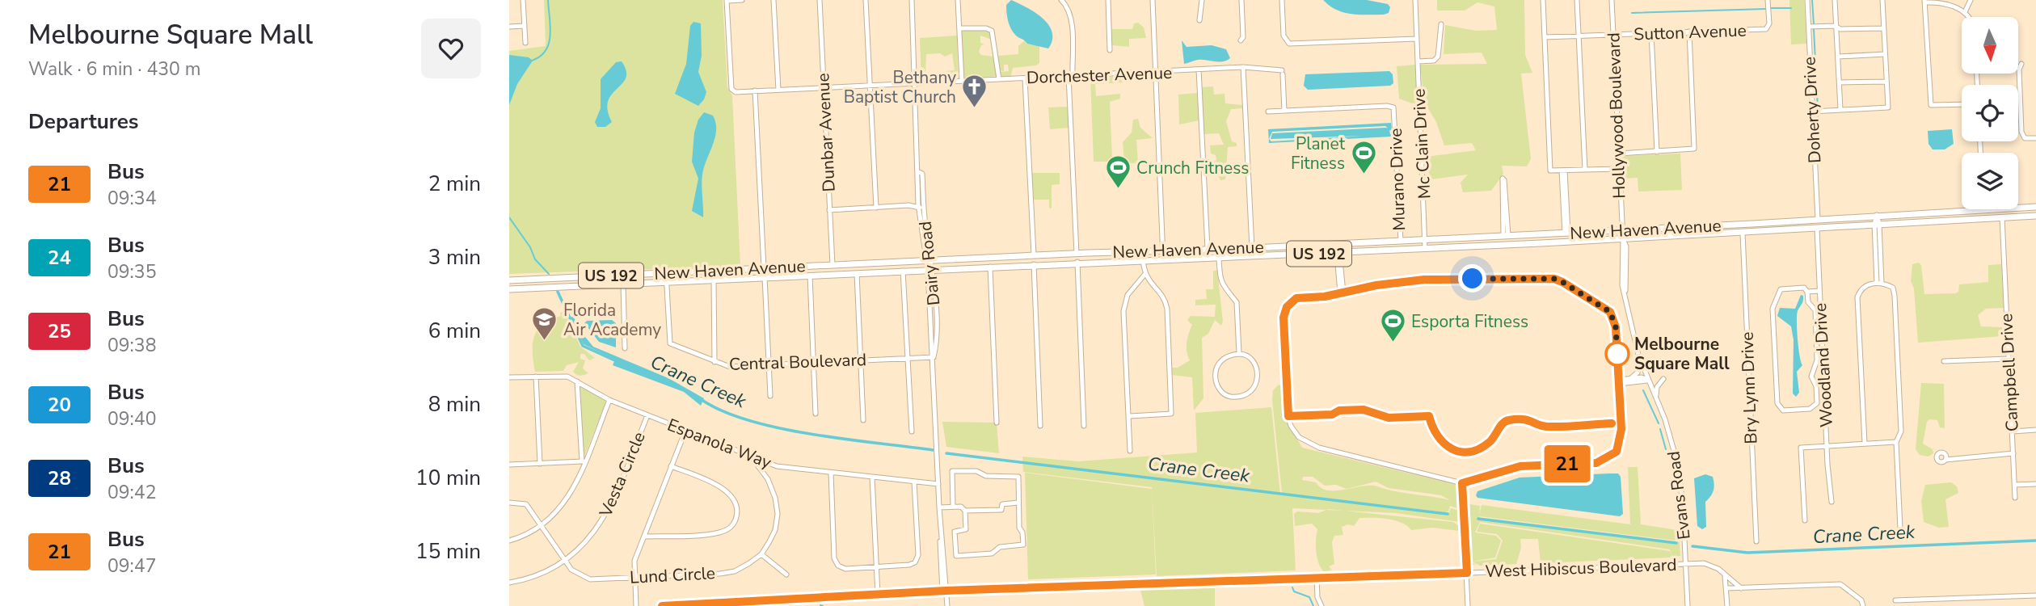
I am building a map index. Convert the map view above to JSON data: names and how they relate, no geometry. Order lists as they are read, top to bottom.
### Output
{
  "streets": {
    "main road": ["New Haven Avenue", "US 192"],
    "street": [
      "Sutton Avenue",
      "Dorchester Avenue",
      "Doherty Drive",
      "Hollywood Boulevard",
      "Dunbar Avenue",
      "Mc Clain Drive",
      "Murano Drive",
      "Dairy Road",
      "Central Boulevard",
      "Woodland Drive",
      "Campbell Drive",
      "Bry Lynn Drive",
      "Espanola Way",
      "Vesta Circle",
      "Evans Road",
      "West Hibiscus Boulevard",
      "Lund Circle"
    ]
  },
  "crossings": [
    ["Sutton Avenue", "Hollywood Boulevard"],
    ["Dorchester Avenue", "Dunbar Avenue"],
    ["Dorchester Avenue", "Murano Drive"],
    ["Dorchester Avenue", "Dairy Road"],
    ["Doherty Drive", "New Haven Avenue"],
    ["Hollywood Boulevard", "New Haven Avenue"],
    ["Hollywood Boulevard", "Evans Road"],
    ["Dunbar Avenue", "New Haven Avenue"],
    ["Mc Clain Drive", "New Haven Avenue"],
    ["Murano Drive", "New Haven Avenue"],
    ["New Haven Avenue", "Dairy Road"],
    ["New Haven Avenue", "Central Boulevard"],
    ["New Haven Avenue", "Woodland Drive"],
    ["New Haven Avenue", "Campbell Drive"],
    ["New Haven Avenue", "Bry Lynn Drive"],
    ["New Haven Avenue", "Evans Road"],
    ["Dairy Road", "Central Boulevard"],
    ["Dairy Road", "Espanola Way"],
    ["Dairy Road", "West Hibiscus Boulevard"],
    ["Espanola Way", "Vesta Circle"],
    ["Espanola Way", "Lund Circle"],
    ["Vesta Circle", "Lund Circle"],
    ["Evans Road", "West Hibiscus Boulevard"]
  ],
  "water": ["Crane Creek"],
  "places": {
    "church": ["Bethany Baptist Church"],
    "sports": ["Planet Fitness", "Crunch Fitness", "Esporta Fitness"],
    "school or university": ["Florida Air Academy"],
    "other": ["Melbourne Square Mall"]
  },
  "lines": ["bus line 21"],
  "north": "bottom",
  "page": {
    "heading": [
      ["Melbourne Square Mall", "Walk · 6 min · 430 m"],
      "Departures"
    ],
    "on_map": "21",
    "list": [
      {
        "mark": "21",
        "name": "Bus",
        "note": "09:34",
        "value": "2 min"
      },
      {
        "mark": "24",
        "name": "Bus",
        "note": "09:35",
        "value": "3 min"
      },
      {
        "mark": "25",
        "name": "Bus",
        "note": "09:38",
        "value": "6 min"
      },
      {
        "mark": "20",
        "name": "Bus",
        "note": "09:40",
        "value": "8 min"
      },
      {
        "mark": "28",
        "name": "Bus",
        "note": "09:42",
        "value": "10 min"
      },
      {
        "mark": "21",
        "name": "Bus",
        "note": "09:47",
        "value": "15 min"
      }
    ]
  }
}
